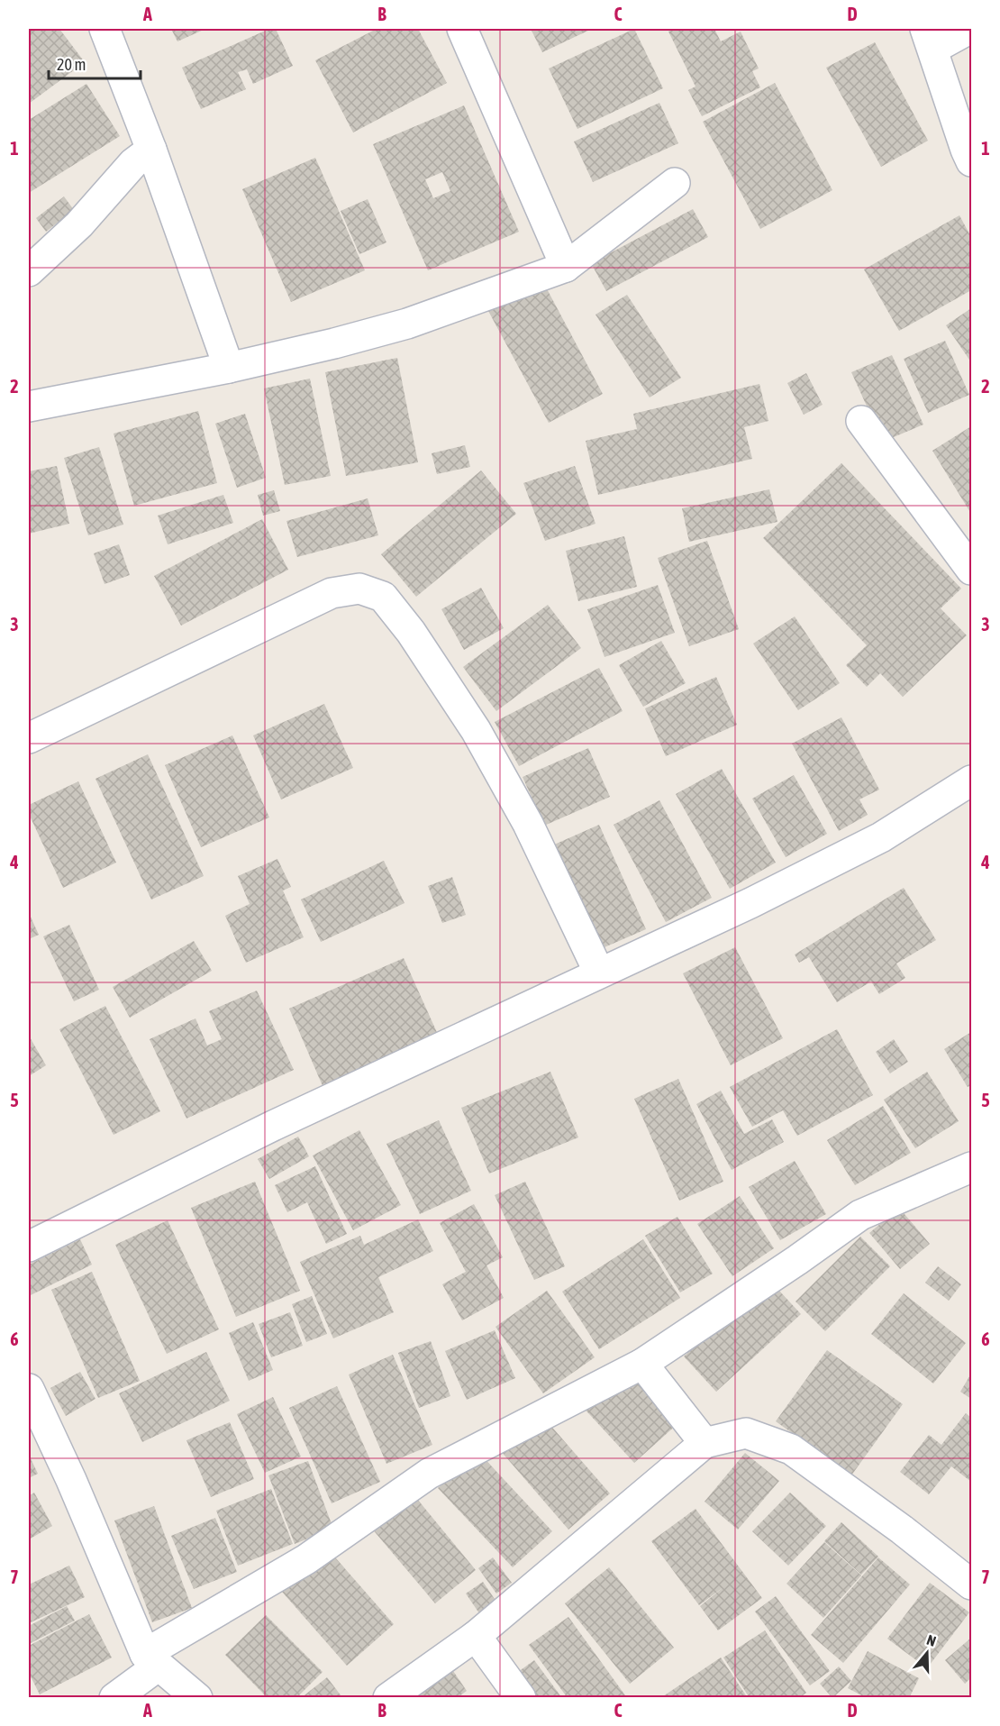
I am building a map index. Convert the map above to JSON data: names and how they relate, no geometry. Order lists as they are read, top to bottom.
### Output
{
  "scale_bar": "20 m",
  "north": "top",
  "grid": {
    "columns": [
      "A",
      "B",
      "C",
      "D"
    ],
    "rows": [
      "1",
      "2",
      "3",
      "4",
      "5",
      "6",
      "7"
    ]
  }
}
